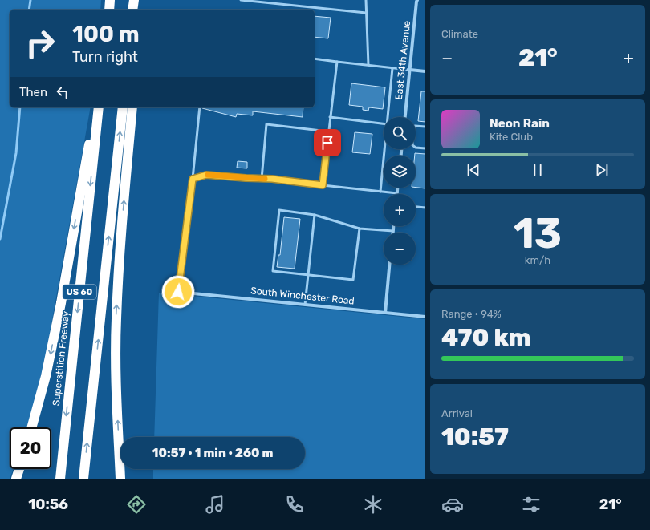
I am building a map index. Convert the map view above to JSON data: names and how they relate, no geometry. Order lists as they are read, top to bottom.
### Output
{
  "streets": {
    "highway": ["US 60", "Superstition Freeway"],
    "street": ["East 34th Avenue", "South Winchester Road"]
  },
  "page": {
    "tile": [
      "Climate",
      ["13", "km/h"],
      ["Range · 94%", "470 km"],
      ["Arrival", "10:57"]
    ],
    "turn": ["100 m", "Turn right"],
    "heat": ["−", "21°", "+"],
    "then": "Then",
    "song": ["Neon Rain", "Kite Club"],
    "map_buttons": ["+", "−"],
    "limit": "20",
    "trip": "10:57 · 1 min · 260 m",
    "tabs": ["10:56", "21°"]
  }
}
